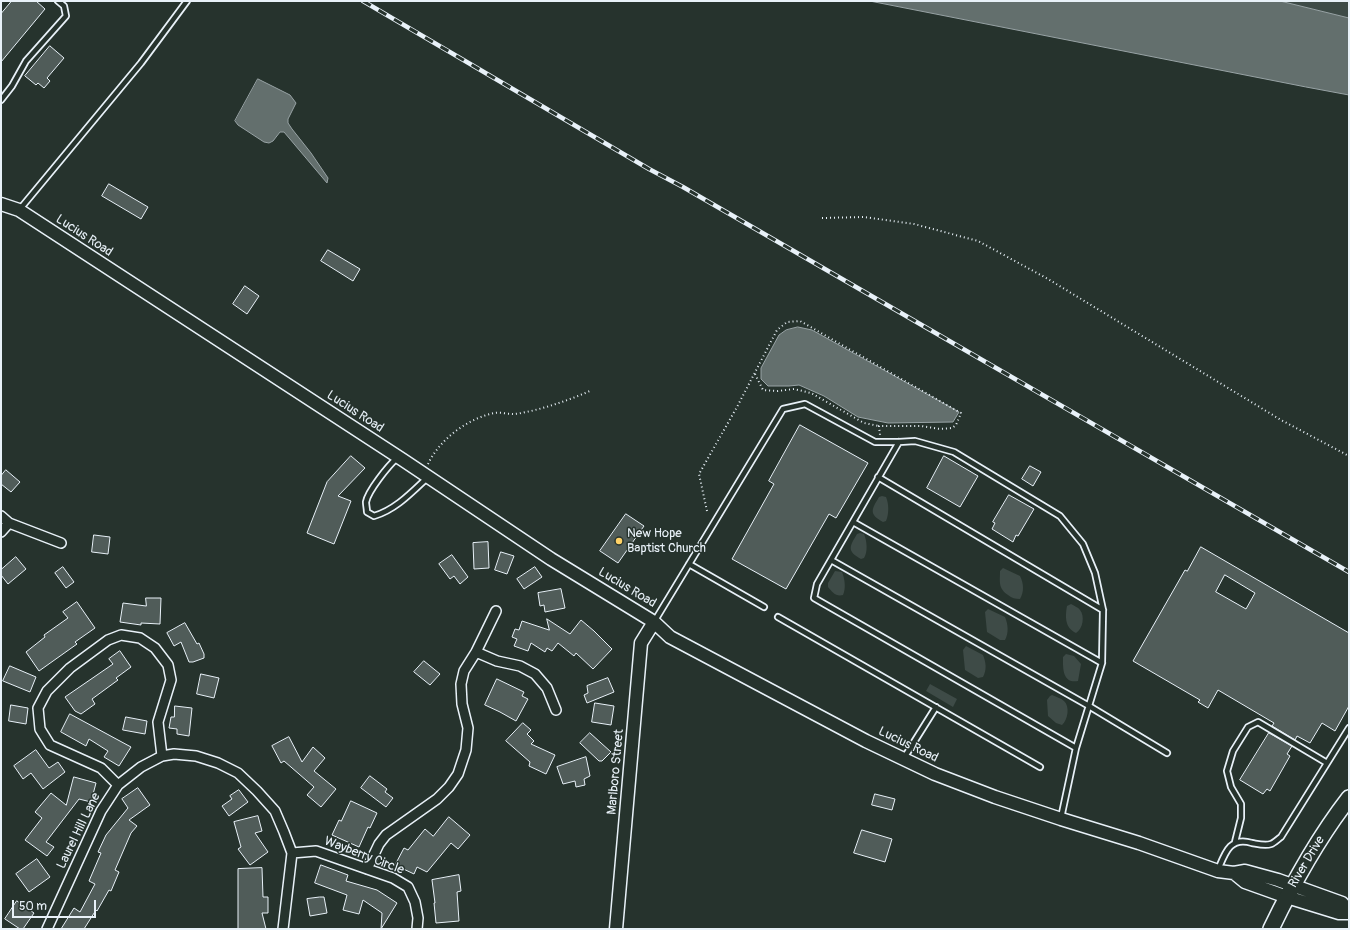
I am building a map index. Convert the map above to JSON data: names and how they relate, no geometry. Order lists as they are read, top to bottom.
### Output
{
  "streets": {
    "main road": ["River Drive"],
    "street": [
      "Lucius Road",
      "Marlboro Street",
      "Laurel Hill Lane",
      "Wayberry Circle"
    ]
  },
  "crossings": [
    ["Lucius Road", "Marlboro Street"],
    ["Lucius Road", "River Drive"],
    ["Laurel Hill Lane", "Wayberry Circle"]
  ],
  "places": ["New Hope Baptist Church"],
  "scale_bar": "50 m"
}
